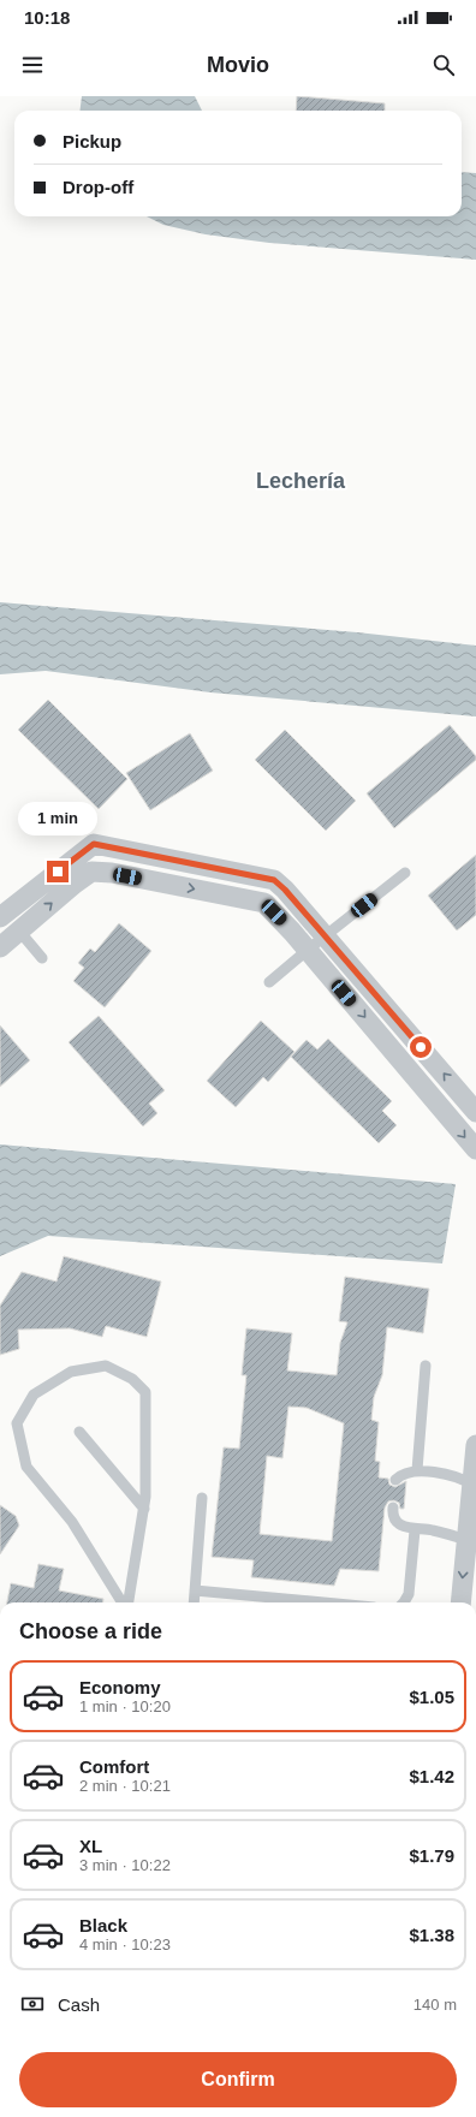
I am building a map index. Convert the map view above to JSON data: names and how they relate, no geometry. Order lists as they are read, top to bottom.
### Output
{
  "districts": ["Lechería"],
  "page": {
    "status": "10:18",
    "header": "Movio",
    "banner": ["Pickup", "Drop-off"],
    "bubble": "1 min",
    "heading": "Choose a ride",
    "list": [
      {
        "name": "Economy",
        "note": "1 min · 10:20",
        "value": "$1.05"
      },
      {
        "name": "Comfort",
        "note": "2 min · 10:21",
        "value": "$1.42"
      },
      {
        "name": "XL",
        "note": "3 min · 10:22",
        "value": "$1.79"
      },
      {
        "name": "Black",
        "note": "4 min · 10:23",
        "value": "$1.38"
      }
    ],
    "pay": ["Cash", "140 m"],
    "buttons": "Confirm"
  }
}
